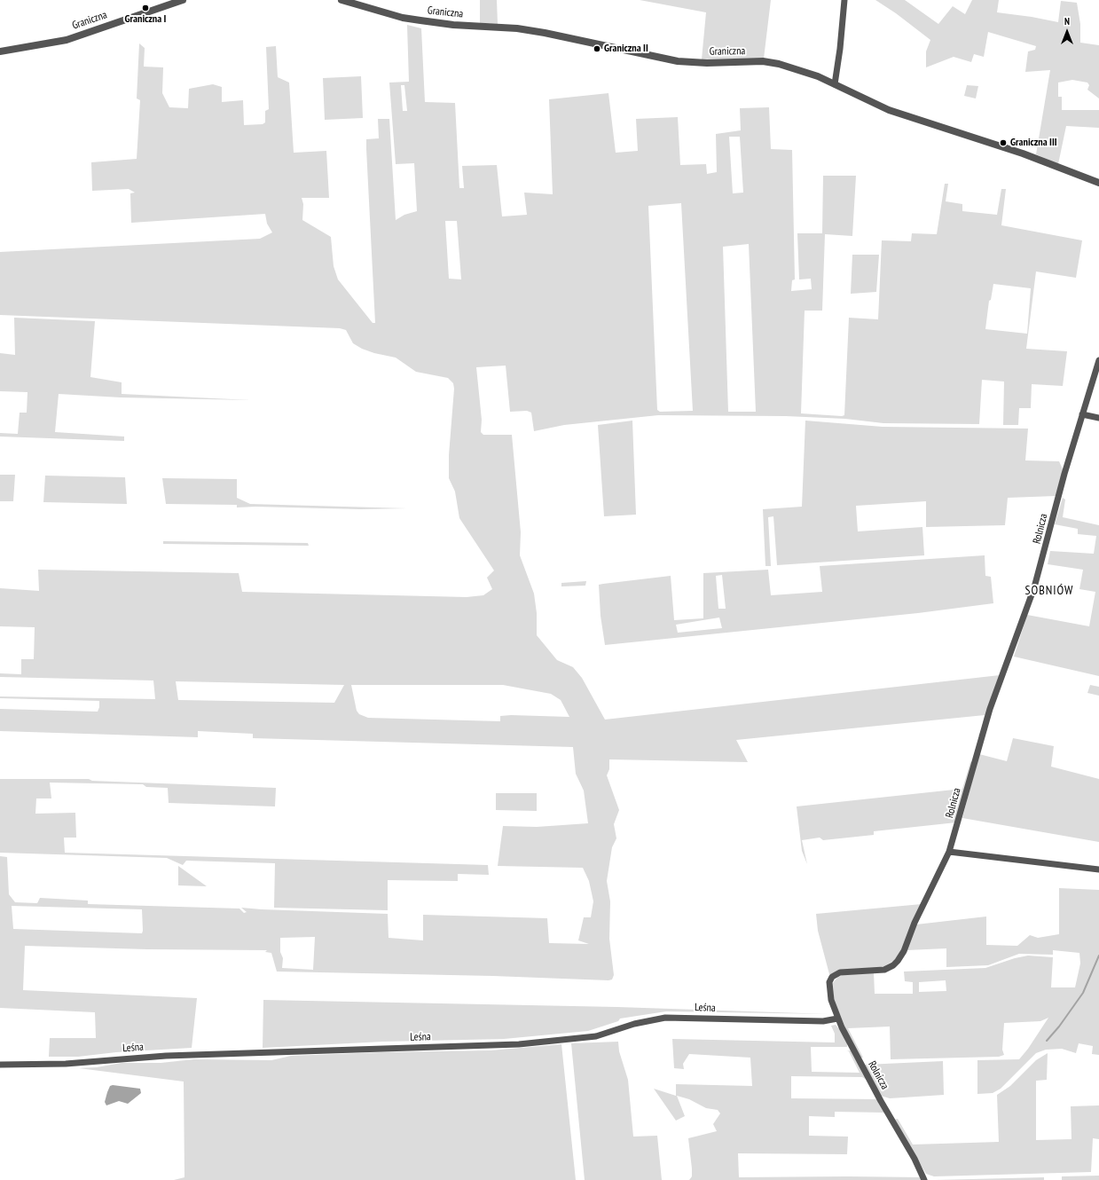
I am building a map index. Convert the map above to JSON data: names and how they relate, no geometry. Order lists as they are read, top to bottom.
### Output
{
  "streets": {
    "street": ["Graniczna", "Rolnicza", "Leśna"]
  },
  "crossings": [
    ["Rolnicza", "Leśna"]
  ],
  "districts": ["SOBNIÓW"],
  "places": ["Graniczna I", "Graniczna II", "Graniczna III"],
  "north": "top"
}
